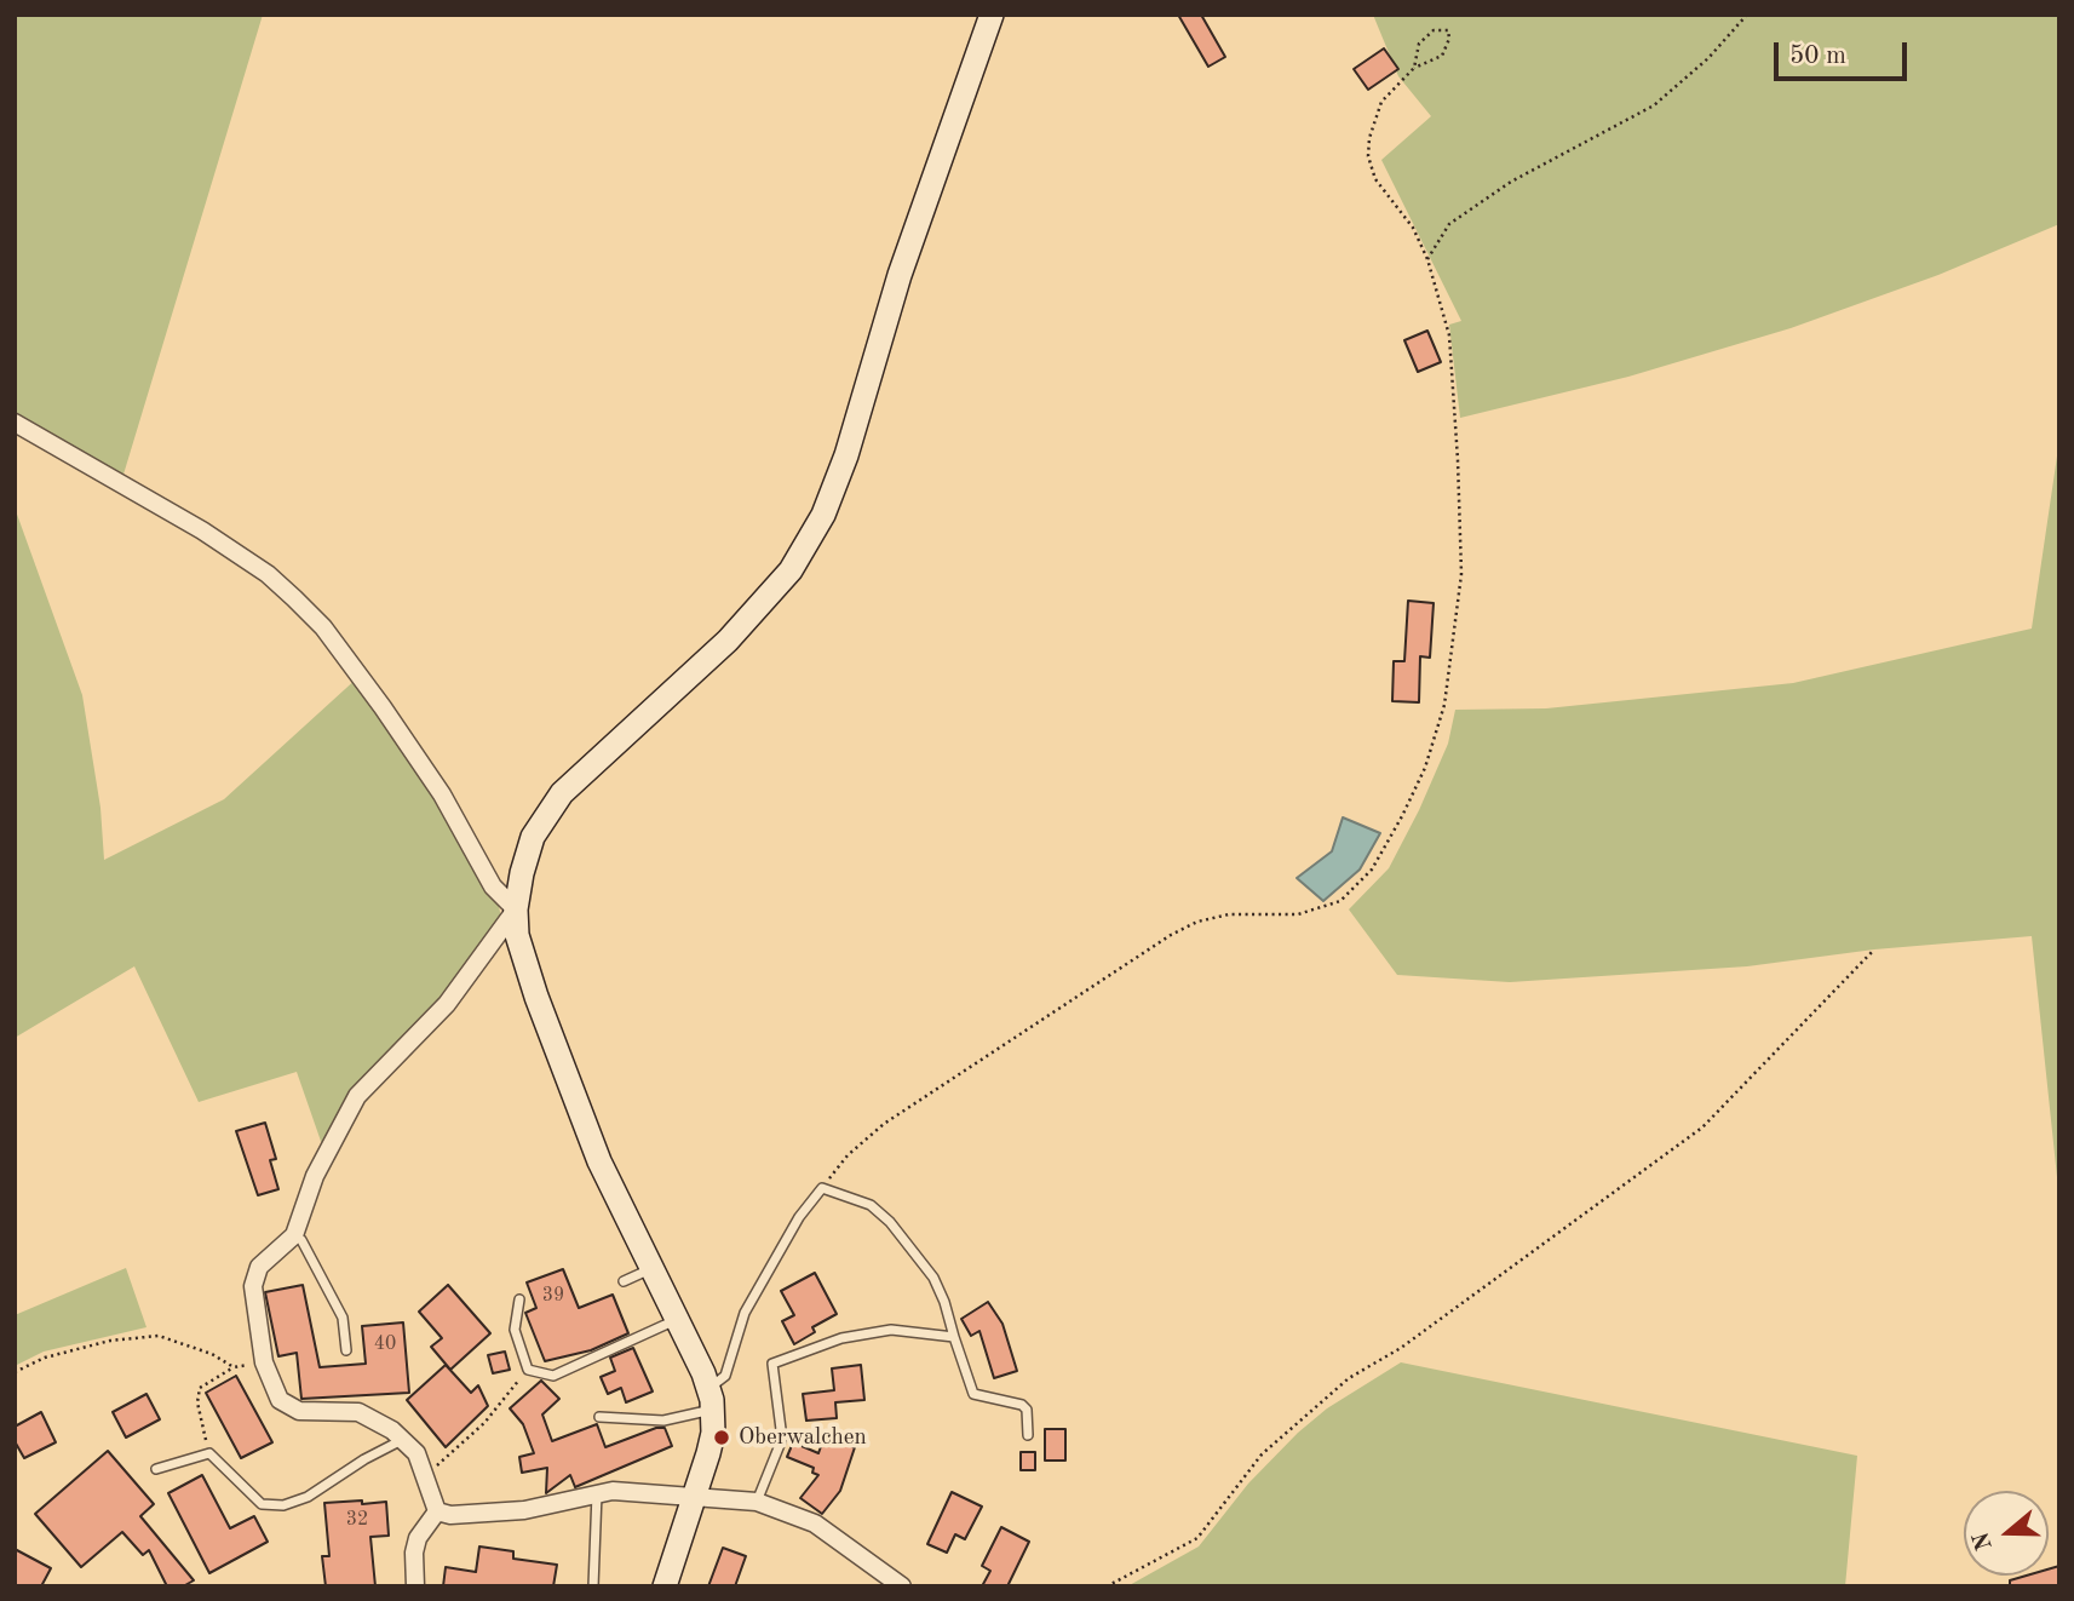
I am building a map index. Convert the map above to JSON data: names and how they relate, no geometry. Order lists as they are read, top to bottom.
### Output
{
  "places": ["Oberwalchen"],
  "house_numbers": ["39", "40", "32"],
  "scale_bar": "50 m",
  "north": "left"
}
